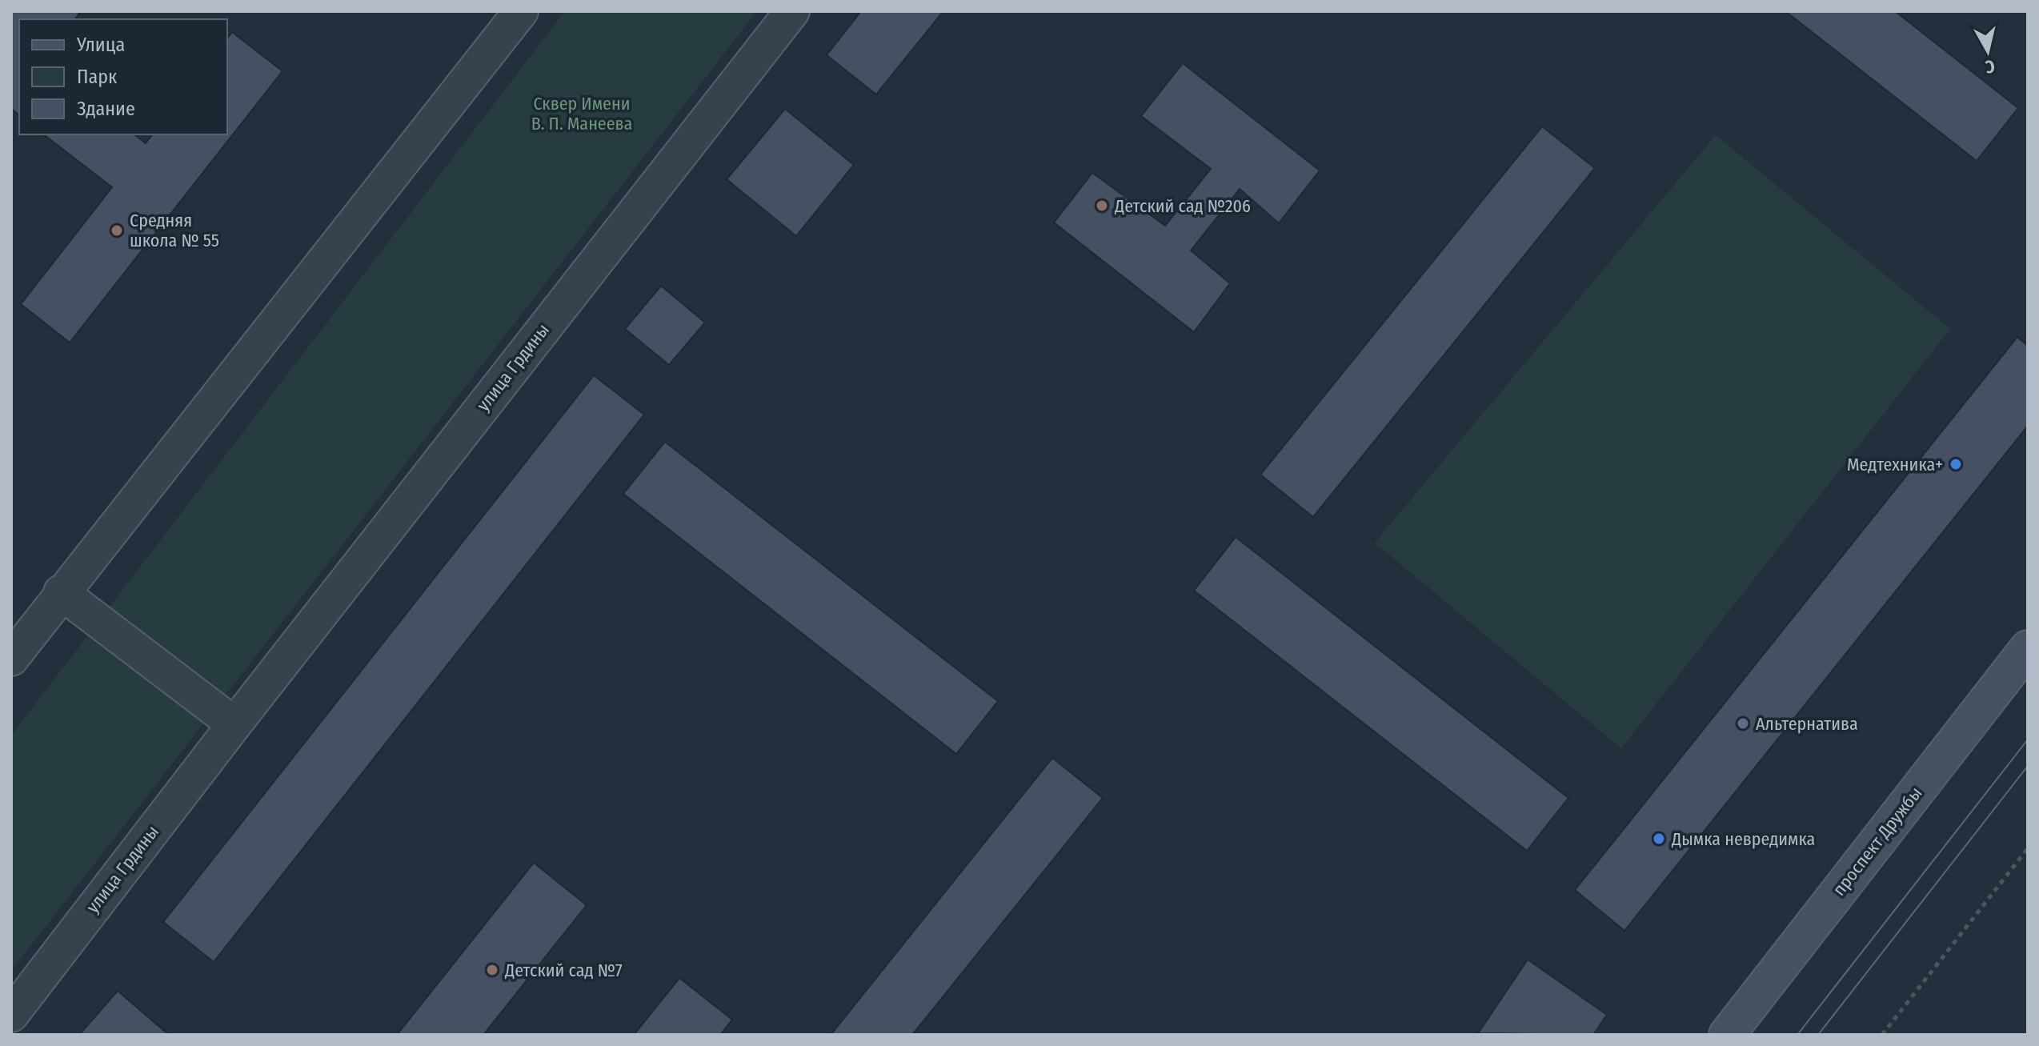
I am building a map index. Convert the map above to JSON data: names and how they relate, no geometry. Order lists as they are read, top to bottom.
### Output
{
  "streets": {
    "main road": ["проспект Дружбы"],
    "street": ["улица Грдины"]
  },
  "parks": ["Сквер Имени В. П. Манеева"],
  "places": [
    "Детский сад №206",
    "Средняя школа № 55",
    "Медтехника+",
    "Альтернатива",
    "Дымка невредимка",
    "Детский сад №7"
  ],
  "legend": ["Улица", "Парк", "Здание"],
  "north": "bottom"
}
